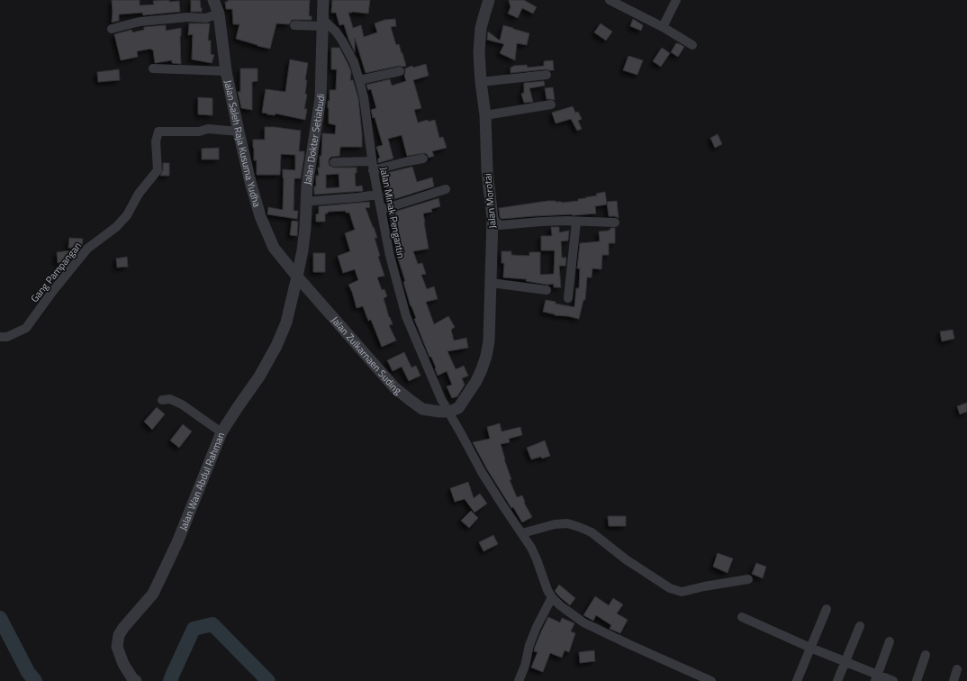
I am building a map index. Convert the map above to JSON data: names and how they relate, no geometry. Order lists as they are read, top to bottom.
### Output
{
  "streets": {
    "street": [
      "Jalan Dokter Setiabudi",
      "Jalan Saleh Raja Kusuma Yudha",
      "Jalan Morotai",
      "Jalan Minak Pengantin",
      "Gang Pampangan",
      "Jalan Zulkarnaen Suding",
      "Jalan Wan Abdul Rahman"
    ]
  },
  "crossings": [
    ["Jalan Dokter Setiabudi", "Jalan Saleh Raja Kusuma Yudha"],
    ["Jalan Dokter Setiabudi", "Jalan Minak Pengantin"],
    ["Jalan Dokter Setiabudi", "Jalan Zulkarnaen Suding"],
    ["Jalan Dokter Setiabudi", "Jalan Wan Abdul Rahman"],
    ["Jalan Saleh Raja Kusuma Yudha", "Gang Pampangan"],
    ["Jalan Saleh Raja Kusuma Yudha", "Jalan Zulkarnaen Suding"],
    ["Jalan Saleh Raja Kusuma Yudha", "Jalan Wan Abdul Rahman"],
    ["Jalan Morotai", "Jalan Minak Pengantin"],
    ["Jalan Morotai", "Jalan Zulkarnaen Suding"],
    ["Jalan Minak Pengantin", "Jalan Zulkarnaen Suding"],
    ["Jalan Zulkarnaen Suding", "Jalan Wan Abdul Rahman"]
  ]
}
